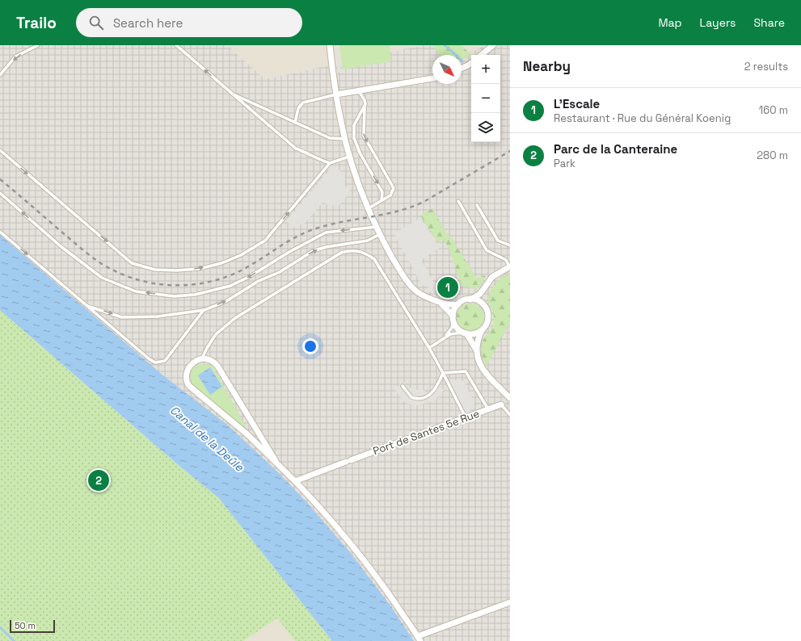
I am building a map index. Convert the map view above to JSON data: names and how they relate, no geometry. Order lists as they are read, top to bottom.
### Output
{
  "streets": {
    "street": ["Port de Santes 5e Rue"]
  },
  "water": ["Canal de la Deûle"],
  "scale_bar": "50 m",
  "north": "bottom right",
  "page": {
    "header": "Trailo",
    "search": "Search here",
    "nav": ["Map", "Layers", "Share"],
    "heading": ["Nearby", "2 results"],
    "map_buttons": ["+", "−"],
    "list": [
      {
        "mark": "1",
        "name": "L'Escale",
        "note": "Restaurant · Rue du Général Koenig",
        "value": "160 m"
      },
      {
        "mark": "2",
        "name": "Parc de la Canteraine",
        "note": "Park",
        "value": "280 m"
      }
    ],
    "pins": ["1", "2"],
    "scale": "50 m"
  }
}
